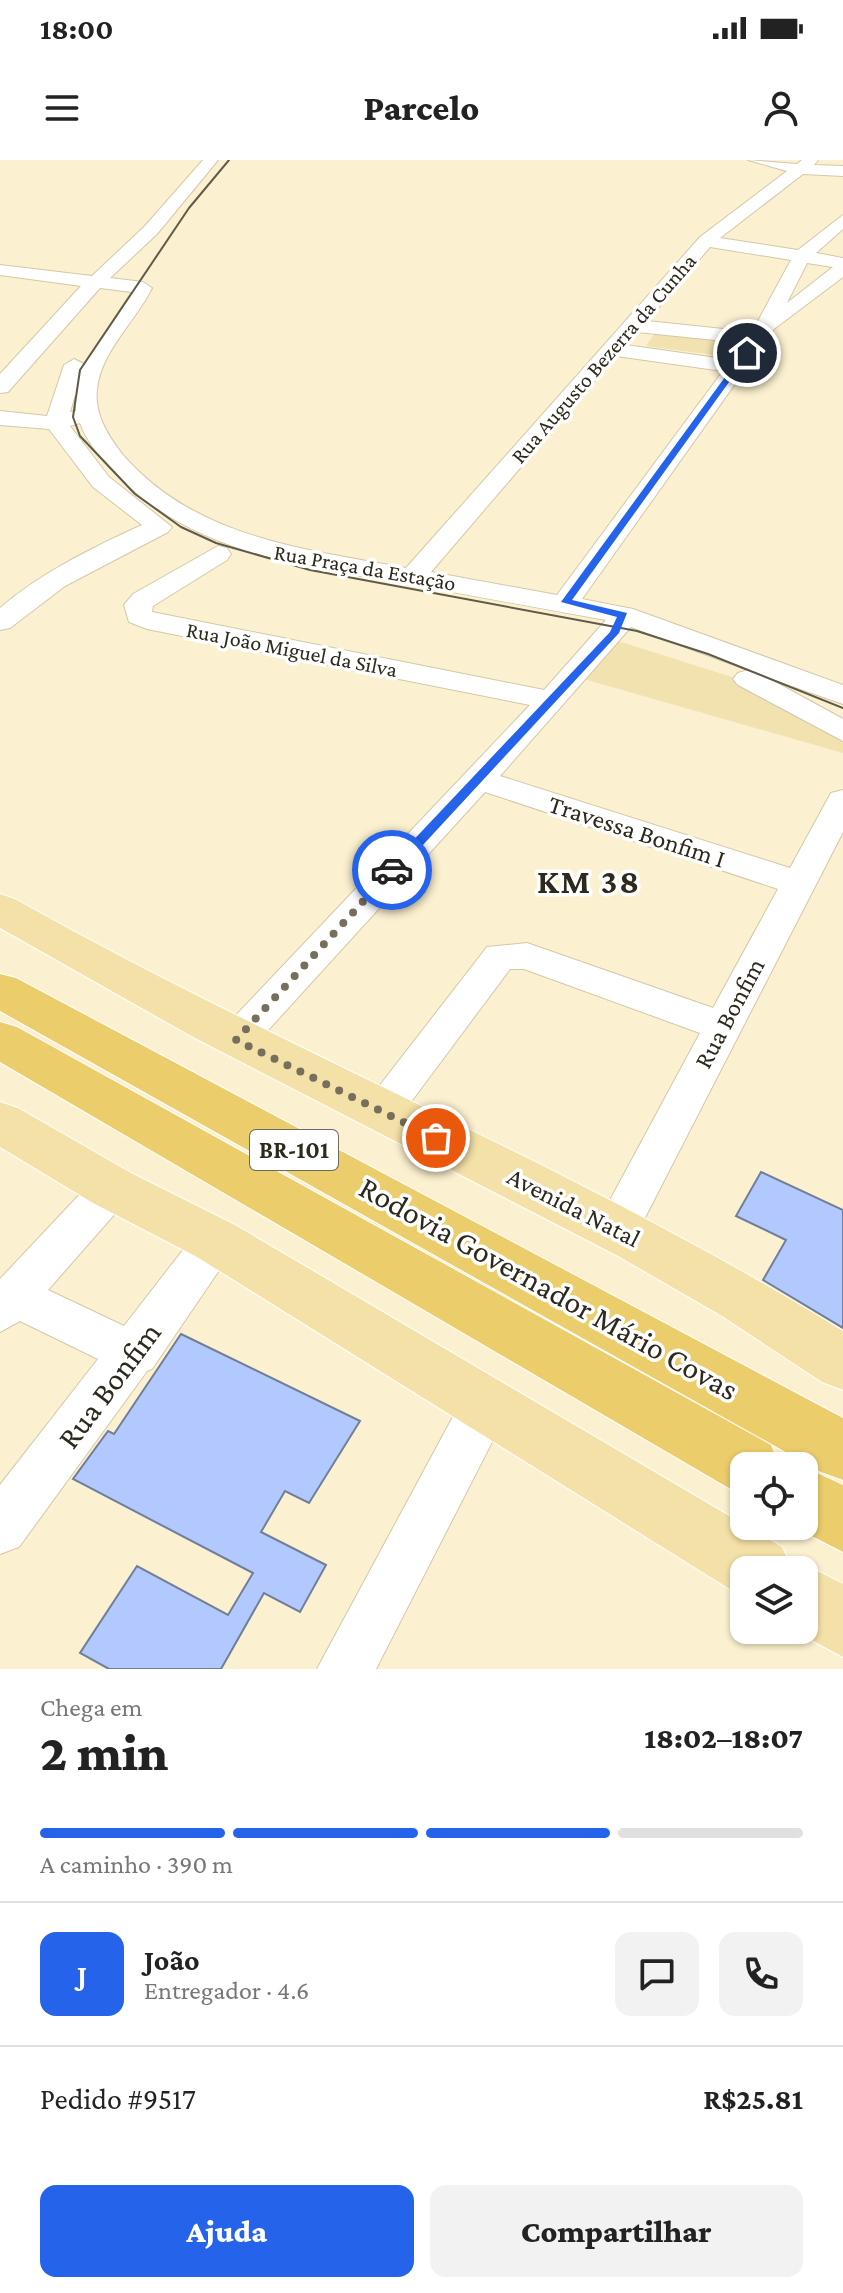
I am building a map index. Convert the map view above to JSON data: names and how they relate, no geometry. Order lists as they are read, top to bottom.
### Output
{
  "streets": {
    "highway": ["BR-101", "Rodovia Governador Mário Covas"],
    "main road": ["Avenida Natal"],
    "street": [
      "Rua Augusto Bezerra da Cunha",
      "Rua Praça da Estação",
      "Rua João Miguel da Silva",
      "Travessa Bonfim I",
      "Rua Bonfim"
    ]
  },
  "crossings": [
    ["Rua Augusto Bezerra da Cunha", "Rua Praça da Estação"],
    ["Rua Praça da Estação", "Rua João Miguel da Silva"],
    ["Travessa Bonfim I", "Rua Bonfim"],
    ["Rua Bonfim", "Avenida Natal"]
  ],
  "districts": ["KM 38"],
  "page": {
    "status": "18:00",
    "header": "Parcelo",
    "heading": ["2 min", "Chega em", "18:02–18:07"],
    "panel": [
      "João",
      "Entregador · 4.6",
      "Pedido #9517",
      "R$25.81"
    ],
    "bar": "A caminho · 390 m",
    "round": "J",
    "buttons": ["Ajuda", "Compartilhar"]
  }
}
